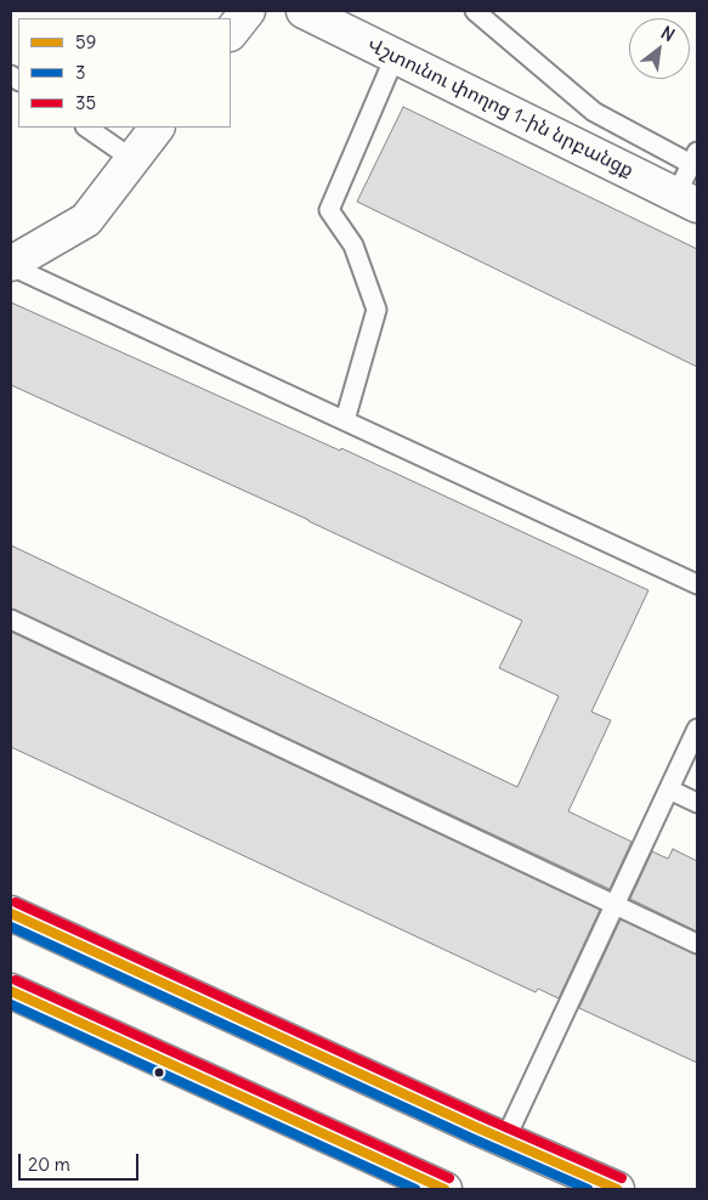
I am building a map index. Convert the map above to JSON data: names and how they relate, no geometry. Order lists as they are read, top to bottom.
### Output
{
  "streets": {
    "main road": ["Վշտունու փողոց 1-ին նրբանցք"]
  },
  "lines": ["transit line 35", "transit line 59", "transit line 3"],
  "legend": ["59", "3", "35"],
  "scale_bar": "20 m",
  "north": "top right"
}
